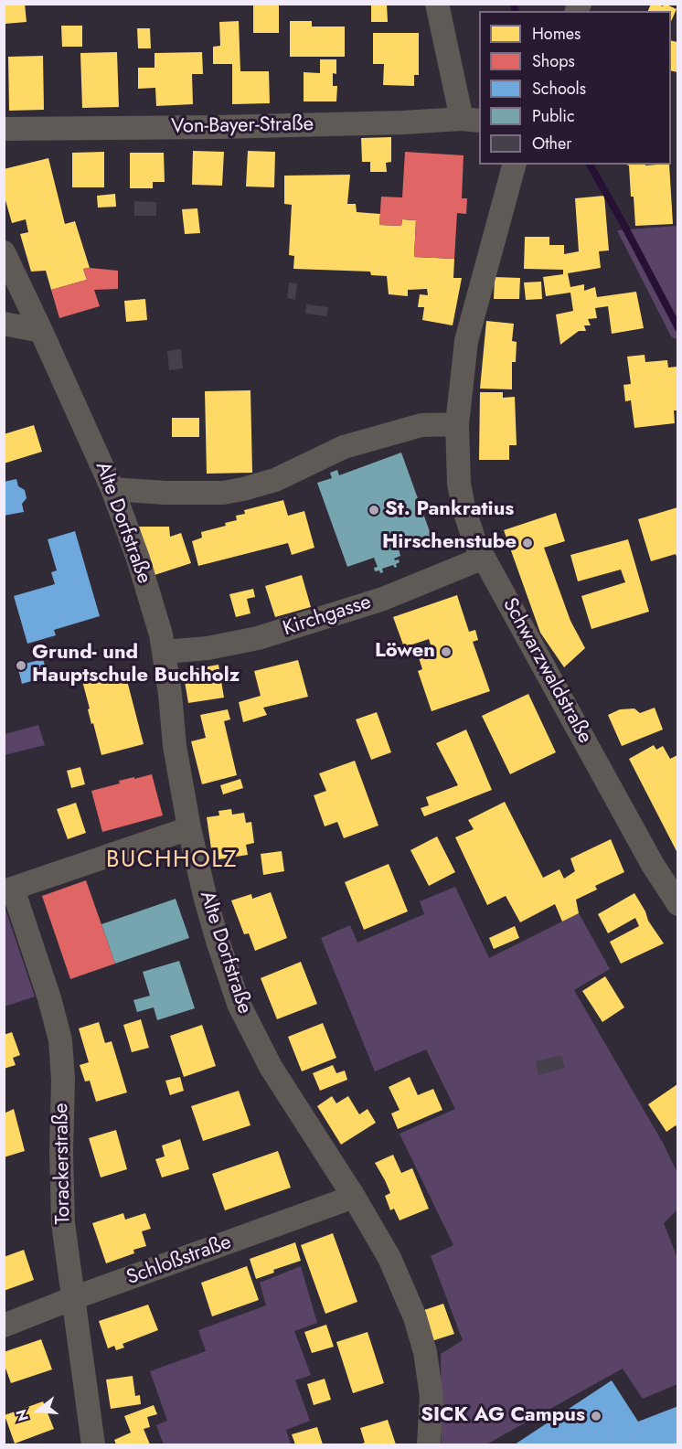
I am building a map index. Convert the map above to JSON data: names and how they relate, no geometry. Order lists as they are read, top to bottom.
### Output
{
  "streets": {
    "street": [
      "Von-Bayer-Straße",
      "Alte Dorfstraße",
      "Kirchgasse",
      "Schwarzwaldstraße",
      "Torackerstraße",
      "Schloßstraße"
    ]
  },
  "crossings": [
    ["Alte Dorfstraße", "Kirchgasse"],
    ["Alte Dorfstraße", "Schloßstraße"],
    ["Kirchgasse", "Schwarzwaldstraße"],
    ["Torackerstraße", "Schloßstraße"]
  ],
  "districts": ["BUCHHOLZ"],
  "places": [
    "St. Pankratius",
    "Hirschenstube",
    "Löwen",
    "Grund- und Hauptschule Buchholz",
    "SICK AG Campus"
  ],
  "legend": [
    "Homes",
    "Shops",
    "Schools",
    "Public",
    "Other"
  ],
  "north": "left"
}
